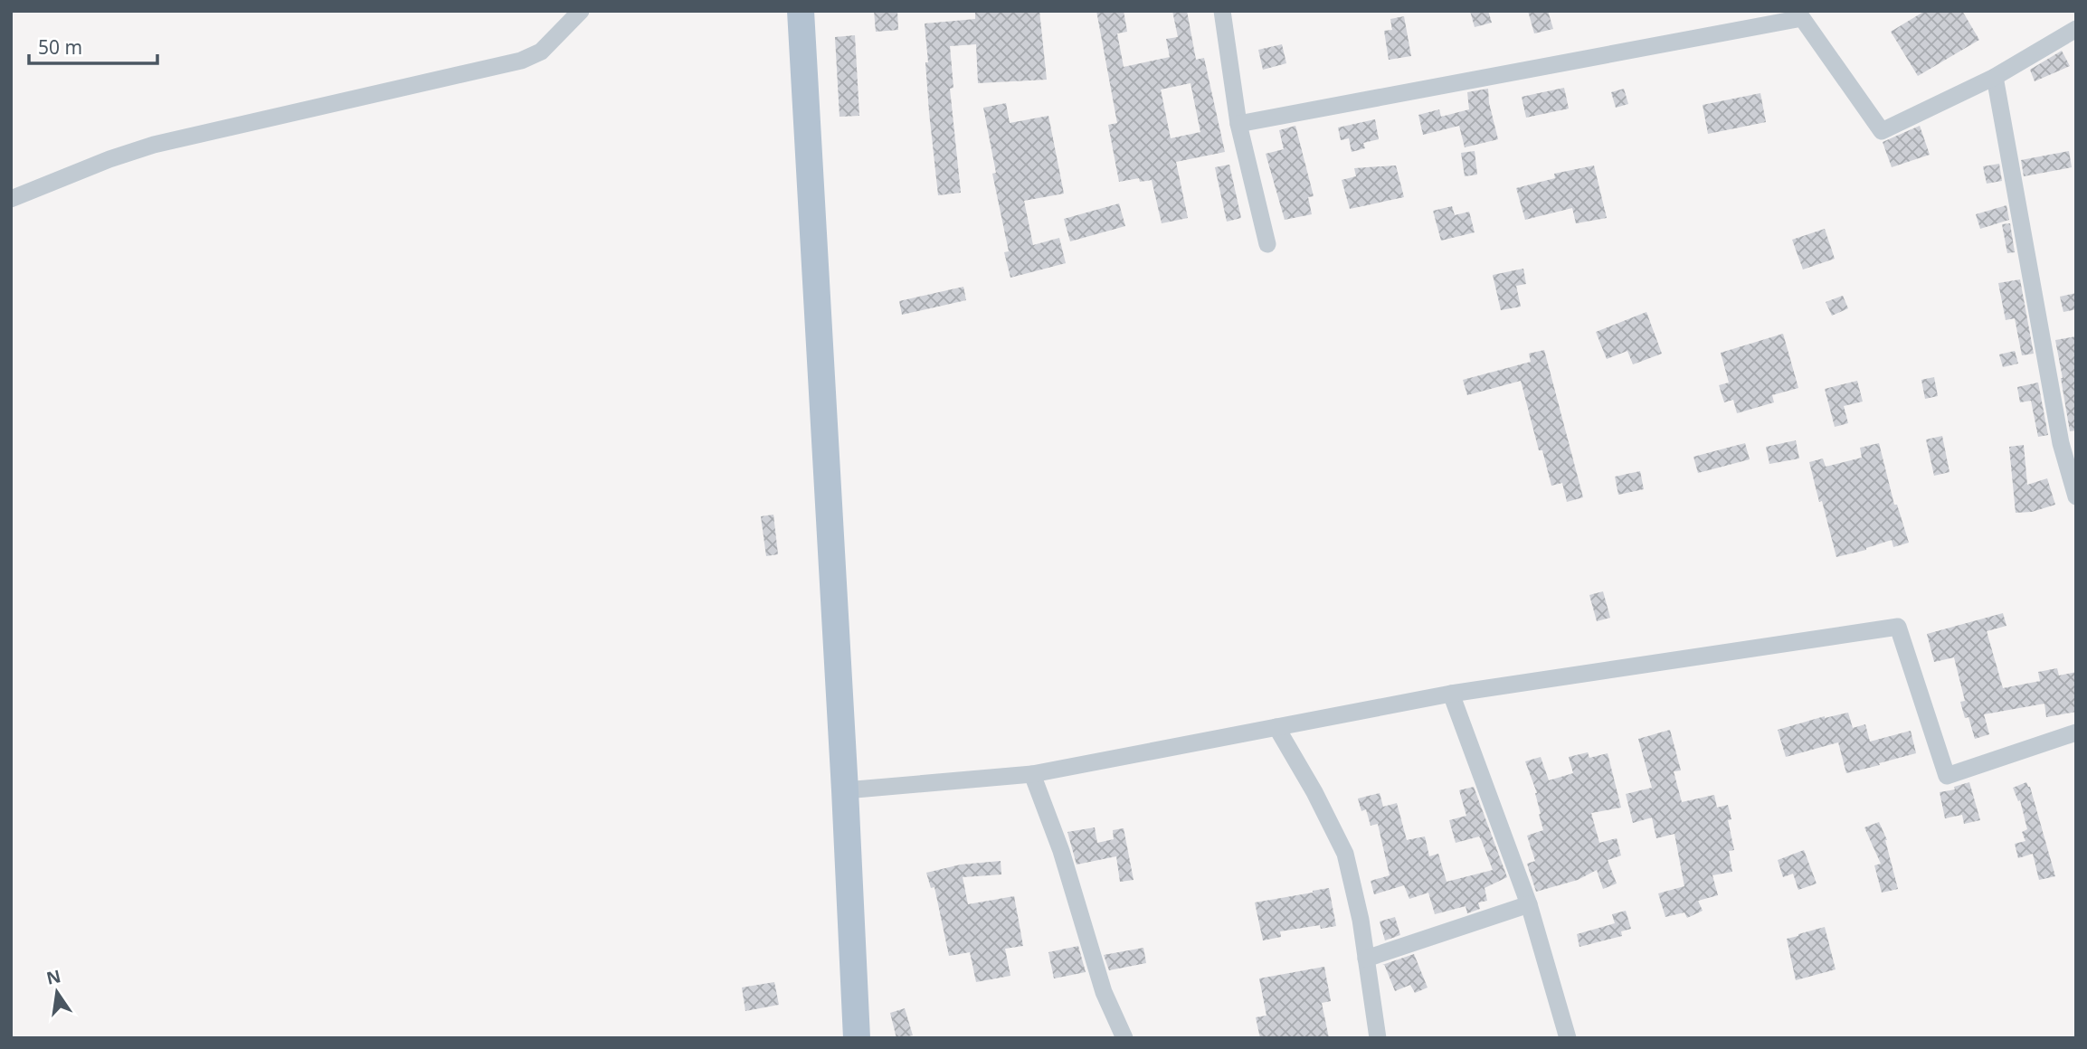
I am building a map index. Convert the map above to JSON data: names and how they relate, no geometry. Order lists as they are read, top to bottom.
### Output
{
  "scale_bar": "50 m",
  "north": "top"
}
